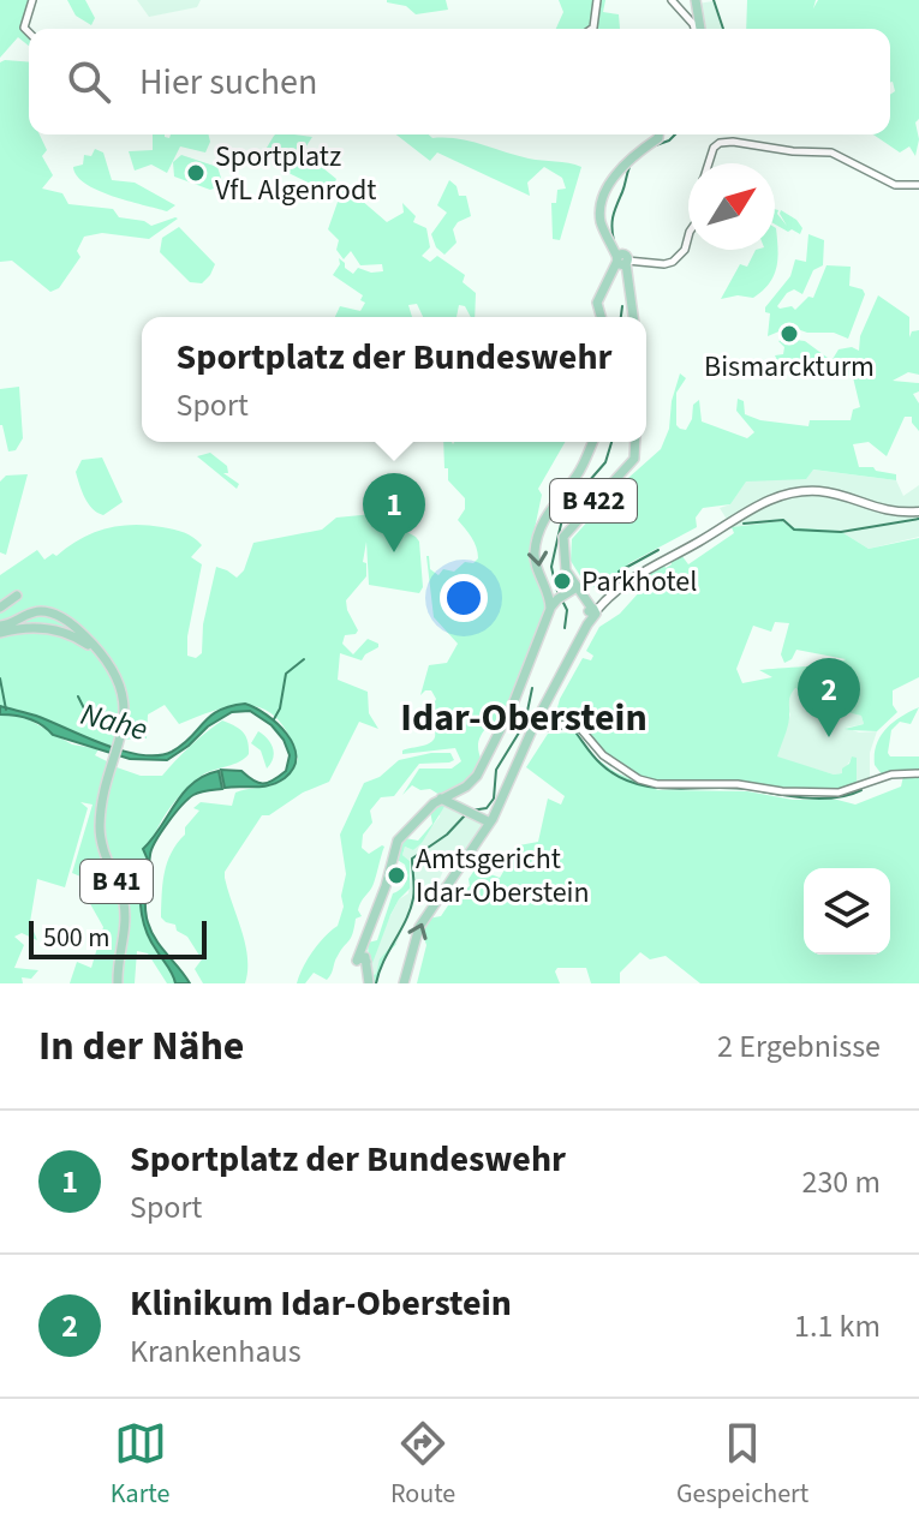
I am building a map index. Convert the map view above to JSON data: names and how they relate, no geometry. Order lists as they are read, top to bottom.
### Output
{
  "streets": {
    "main road": ["B 422", "B 41"]
  },
  "districts": ["Idar-Oberstein"],
  "water": ["Nahe"],
  "places": [
    "Sportplatz VfL Algenrodt",
    "Bismarckturm",
    "Parkhotel",
    "Amtsgericht Idar-Oberstein"
  ],
  "scale_bar": "500 m",
  "north": "top right",
  "page": {
    "search": "Hier suchen",
    "popup": ["Sportplatz der Bundeswehr", "Sport"],
    "pins": ["1", "2"],
    "scale": "500 m",
    "heading": ["In der Nähe", "2 Ergebnisse"],
    "list": [
      {
        "mark": "1",
        "name": "Sportplatz der Bundeswehr",
        "note": "Sport",
        "value": "230 m"
      },
      {
        "mark": "2",
        "name": "Klinikum Idar-Oberstein",
        "note": "Krankenhaus",
        "value": "1.1 km"
      }
    ],
    "nav": ["Karte", "Route", "Gespeichert"]
  }
}
